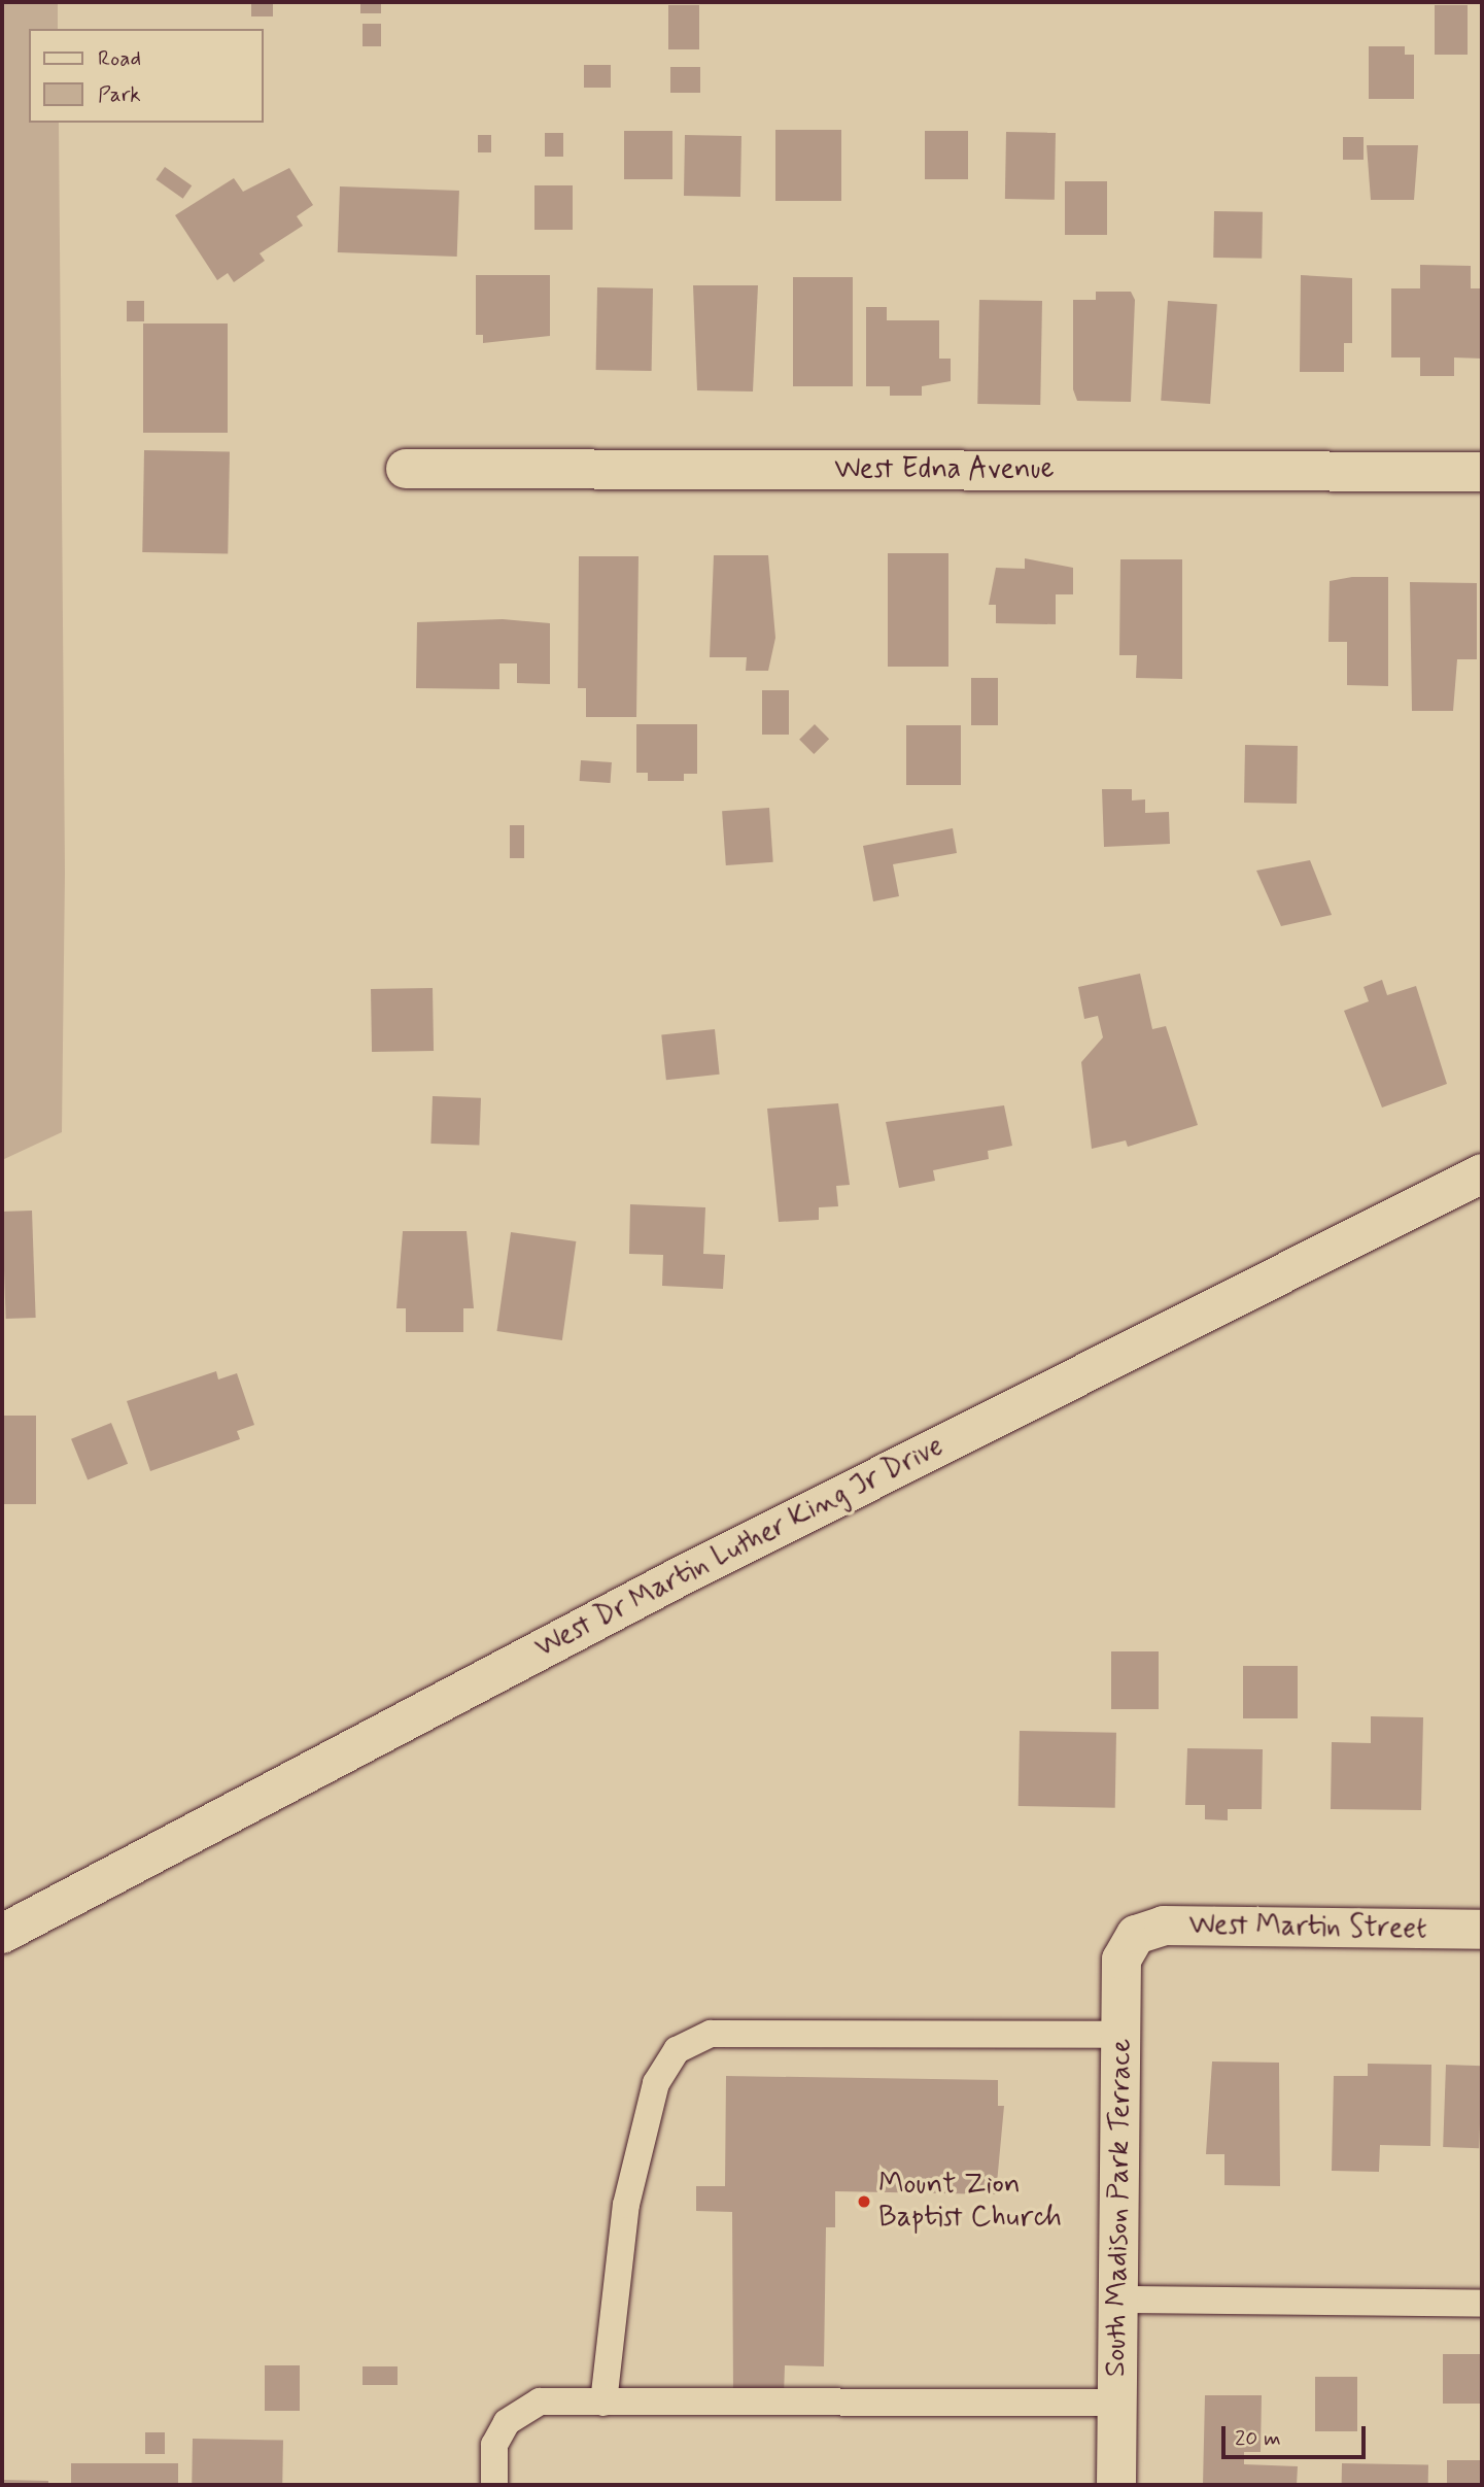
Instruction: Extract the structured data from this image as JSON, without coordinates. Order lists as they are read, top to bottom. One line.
{"streets":{"street":["West Edna Avenue","West Dr Martin Luther King Jr Drive","West Martin Street","South Madison Park Terrace"]},"crossings":[["West Martin Street","South Madison Park Terrace"]],"places":["Mount Zion Baptist Church"],"legend":["Road","Park"],"scale_bar":"20 m"}
